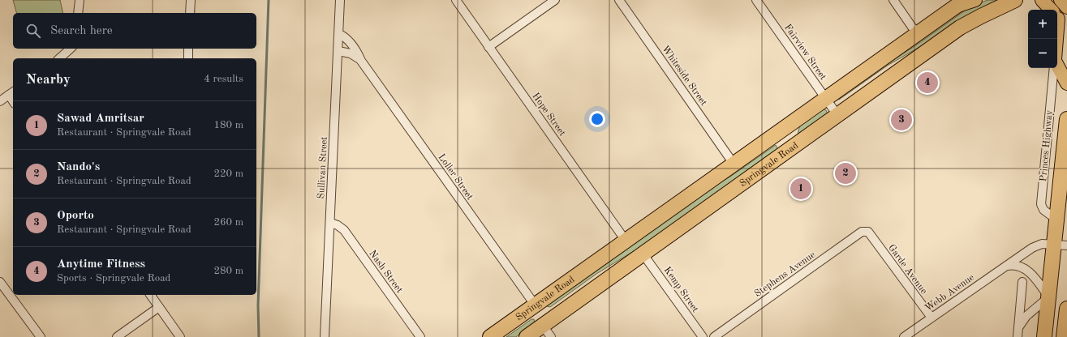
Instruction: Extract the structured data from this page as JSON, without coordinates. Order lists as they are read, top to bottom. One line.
{"streets":{"highway":["Princes Highway","Springvale Road"],"street":["Fairview Street","Whiteside Street","Hope Street","Sullivan Street","Loller Street","Garde Avenue","Nash Street","Stephens Avenue","Kemp Street","Webb Avenue"]},"crossings":[["Fairview Street","Springvale Road"],["Whiteside Street","Springvale Road"],["Hope Street","Springvale Road"],["Princes Highway","Webb Avenue"],["Springvale Road","Loller Street"],["Springvale Road","Kemp Street"],["Sullivan Street","Loller Street"],["Sullivan Street","Nash Street"],["Garde Avenue","Stephens Avenue"],["Garde Avenue","Webb Avenue"]],"page":{"map_buttons":["+","−"],"search":"Search here","heading":["Nearby","4 results"],"pins":["4","3","2","1"],"list":[{"mark":"1","name":"Sawad Amritsar","note":"Restaurant · Springvale Road","value":"180 m"},{"mark":"2","name":"Nando's","note":"Restaurant · Springvale Road","value":"220 m"},{"mark":"3","name":"Oporto","note":"Restaurant · Springvale Road","value":"260 m"},{"mark":"4","name":"Anytime Fitness","note":"Sports · Springvale Road","value":"280 m"}]}}
